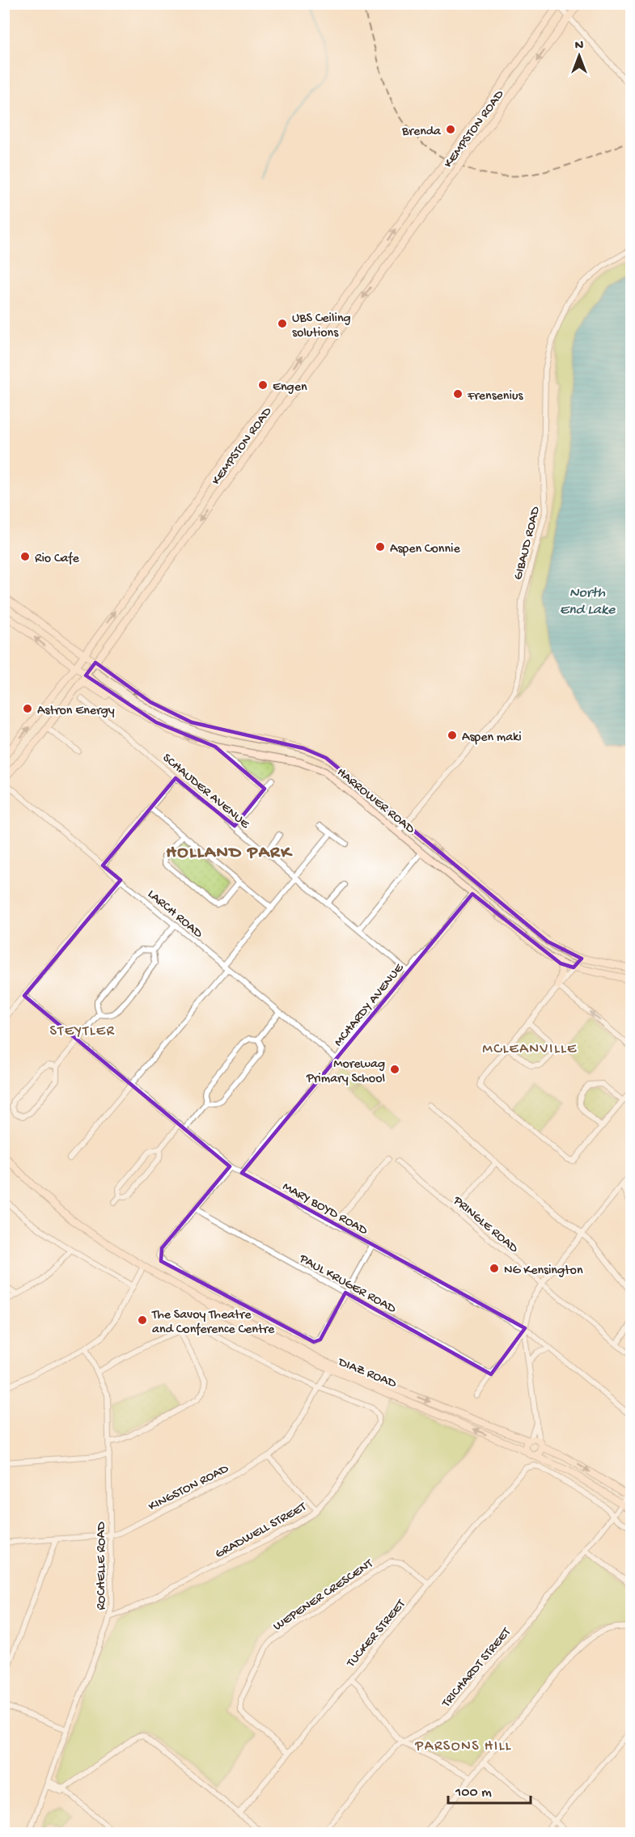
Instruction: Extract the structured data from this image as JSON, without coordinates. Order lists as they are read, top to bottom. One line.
{"streets":{"main road":["KEMPSTON ROAD","HARROWER ROAD","DIAZ ROAD"],"street":["GIBAUD ROAD","SCHAUDER AVENUE","LARCH ROAD","MCHARDY AVENUE","MARY BOYD ROAD","PRINGLE ROAD","PAUL KRUGER ROAD","KINGSTON ROAD","GRADWELL STREET","ROCHELLE ROAD","WEPENER CRESCENT","TUCKER STREET","TRICHARDT STREET"]},"crossings":[["KEMPSTON ROAD","HARROWER ROAD"],["KEMPSTON ROAD","LARCH ROAD"],["GIBAUD ROAD","HARROWER ROAD"],["SCHAUDER AVENUE","MCHARDY AVENUE"],["HARROWER ROAD","MCHARDY AVENUE"],["LARCH ROAD","MCHARDY AVENUE"],["MCHARDY AVENUE","MARY BOYD ROAD"],["DIAZ ROAD","KINGSTON ROAD"],["DIAZ ROAD","TRICHARDT STREET"],["KINGSTON ROAD","GRADWELL STREET"],["KINGSTON ROAD","ROCHELLE ROAD"],["GRADWELL STREET","ROCHELLE ROAD"],["WEPENER CRESCENT","TUCKER STREET"],["TUCKER STREET","TRICHARDT STREET"]],"districts":["HOLLAND PARK","STEYTLER","MCLEANVILLE","PARSONS HILL"],"water":["North End Lake"],"places":["Brenda","UBS Ceiling solutions","Engen","Frensenius","Aspen Connie","Rio Cafe","Astron Energy","Aspen maki","Morewag Primary School","NG Kensington","The Savoy Theatre and Conference Centre"],"scale_bar":"100 m","north":"top"}
